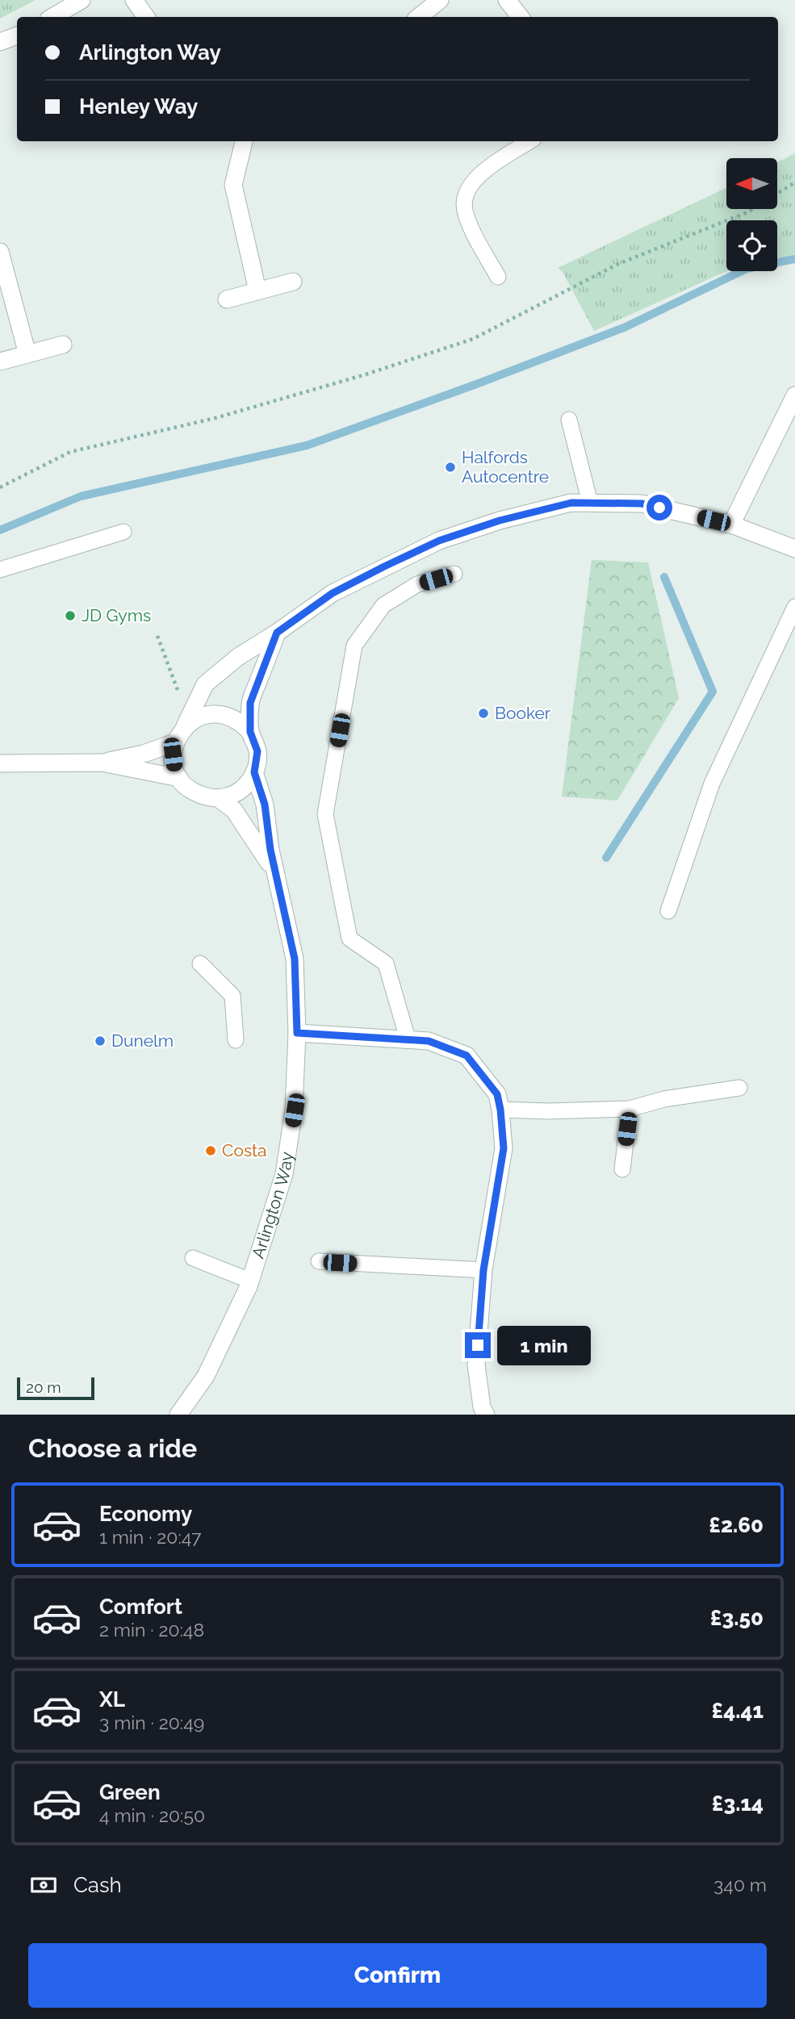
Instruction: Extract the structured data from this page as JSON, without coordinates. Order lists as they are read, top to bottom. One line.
{"streets":{"street":["Arlington Way"]},"places":["Halfords Autocentre","JD Gyms","Booker","Dunelm","Costa"],"scale_bar":"20 m","north":"left","page":{"banner":["Arlington Way","Henley Way"],"bubble":"1 min","scale":"20 m","heading":"Choose a ride","list":[{"name":"Economy","note":"1 min · 20:47","value":"£2.60"},{"name":"Comfort","note":"2 min · 20:48","value":"£3.50"},{"name":"XL","note":"3 min · 20:49","value":"£4.41"},{"name":"Green","note":"4 min · 20:50","value":"£3.14"}],"pay":["Cash","340 m"],"buttons":"Confirm"}}
